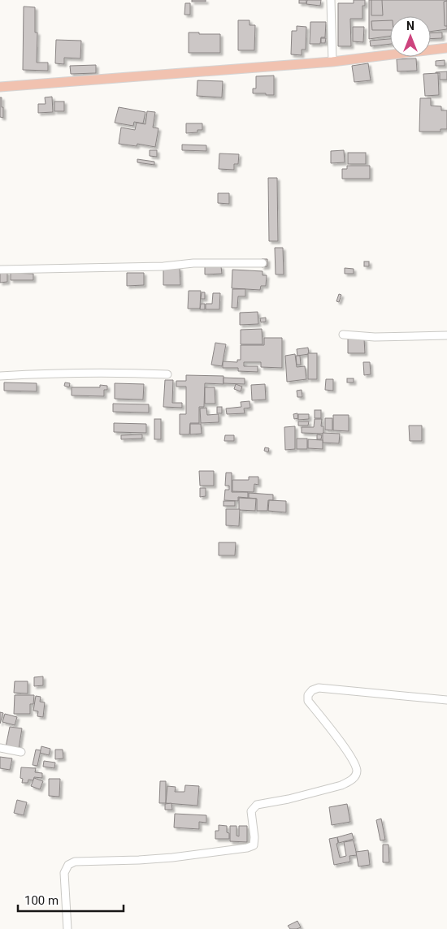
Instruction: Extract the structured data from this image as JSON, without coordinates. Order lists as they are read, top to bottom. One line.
{"scale_bar":"100 m","north":"top"}
